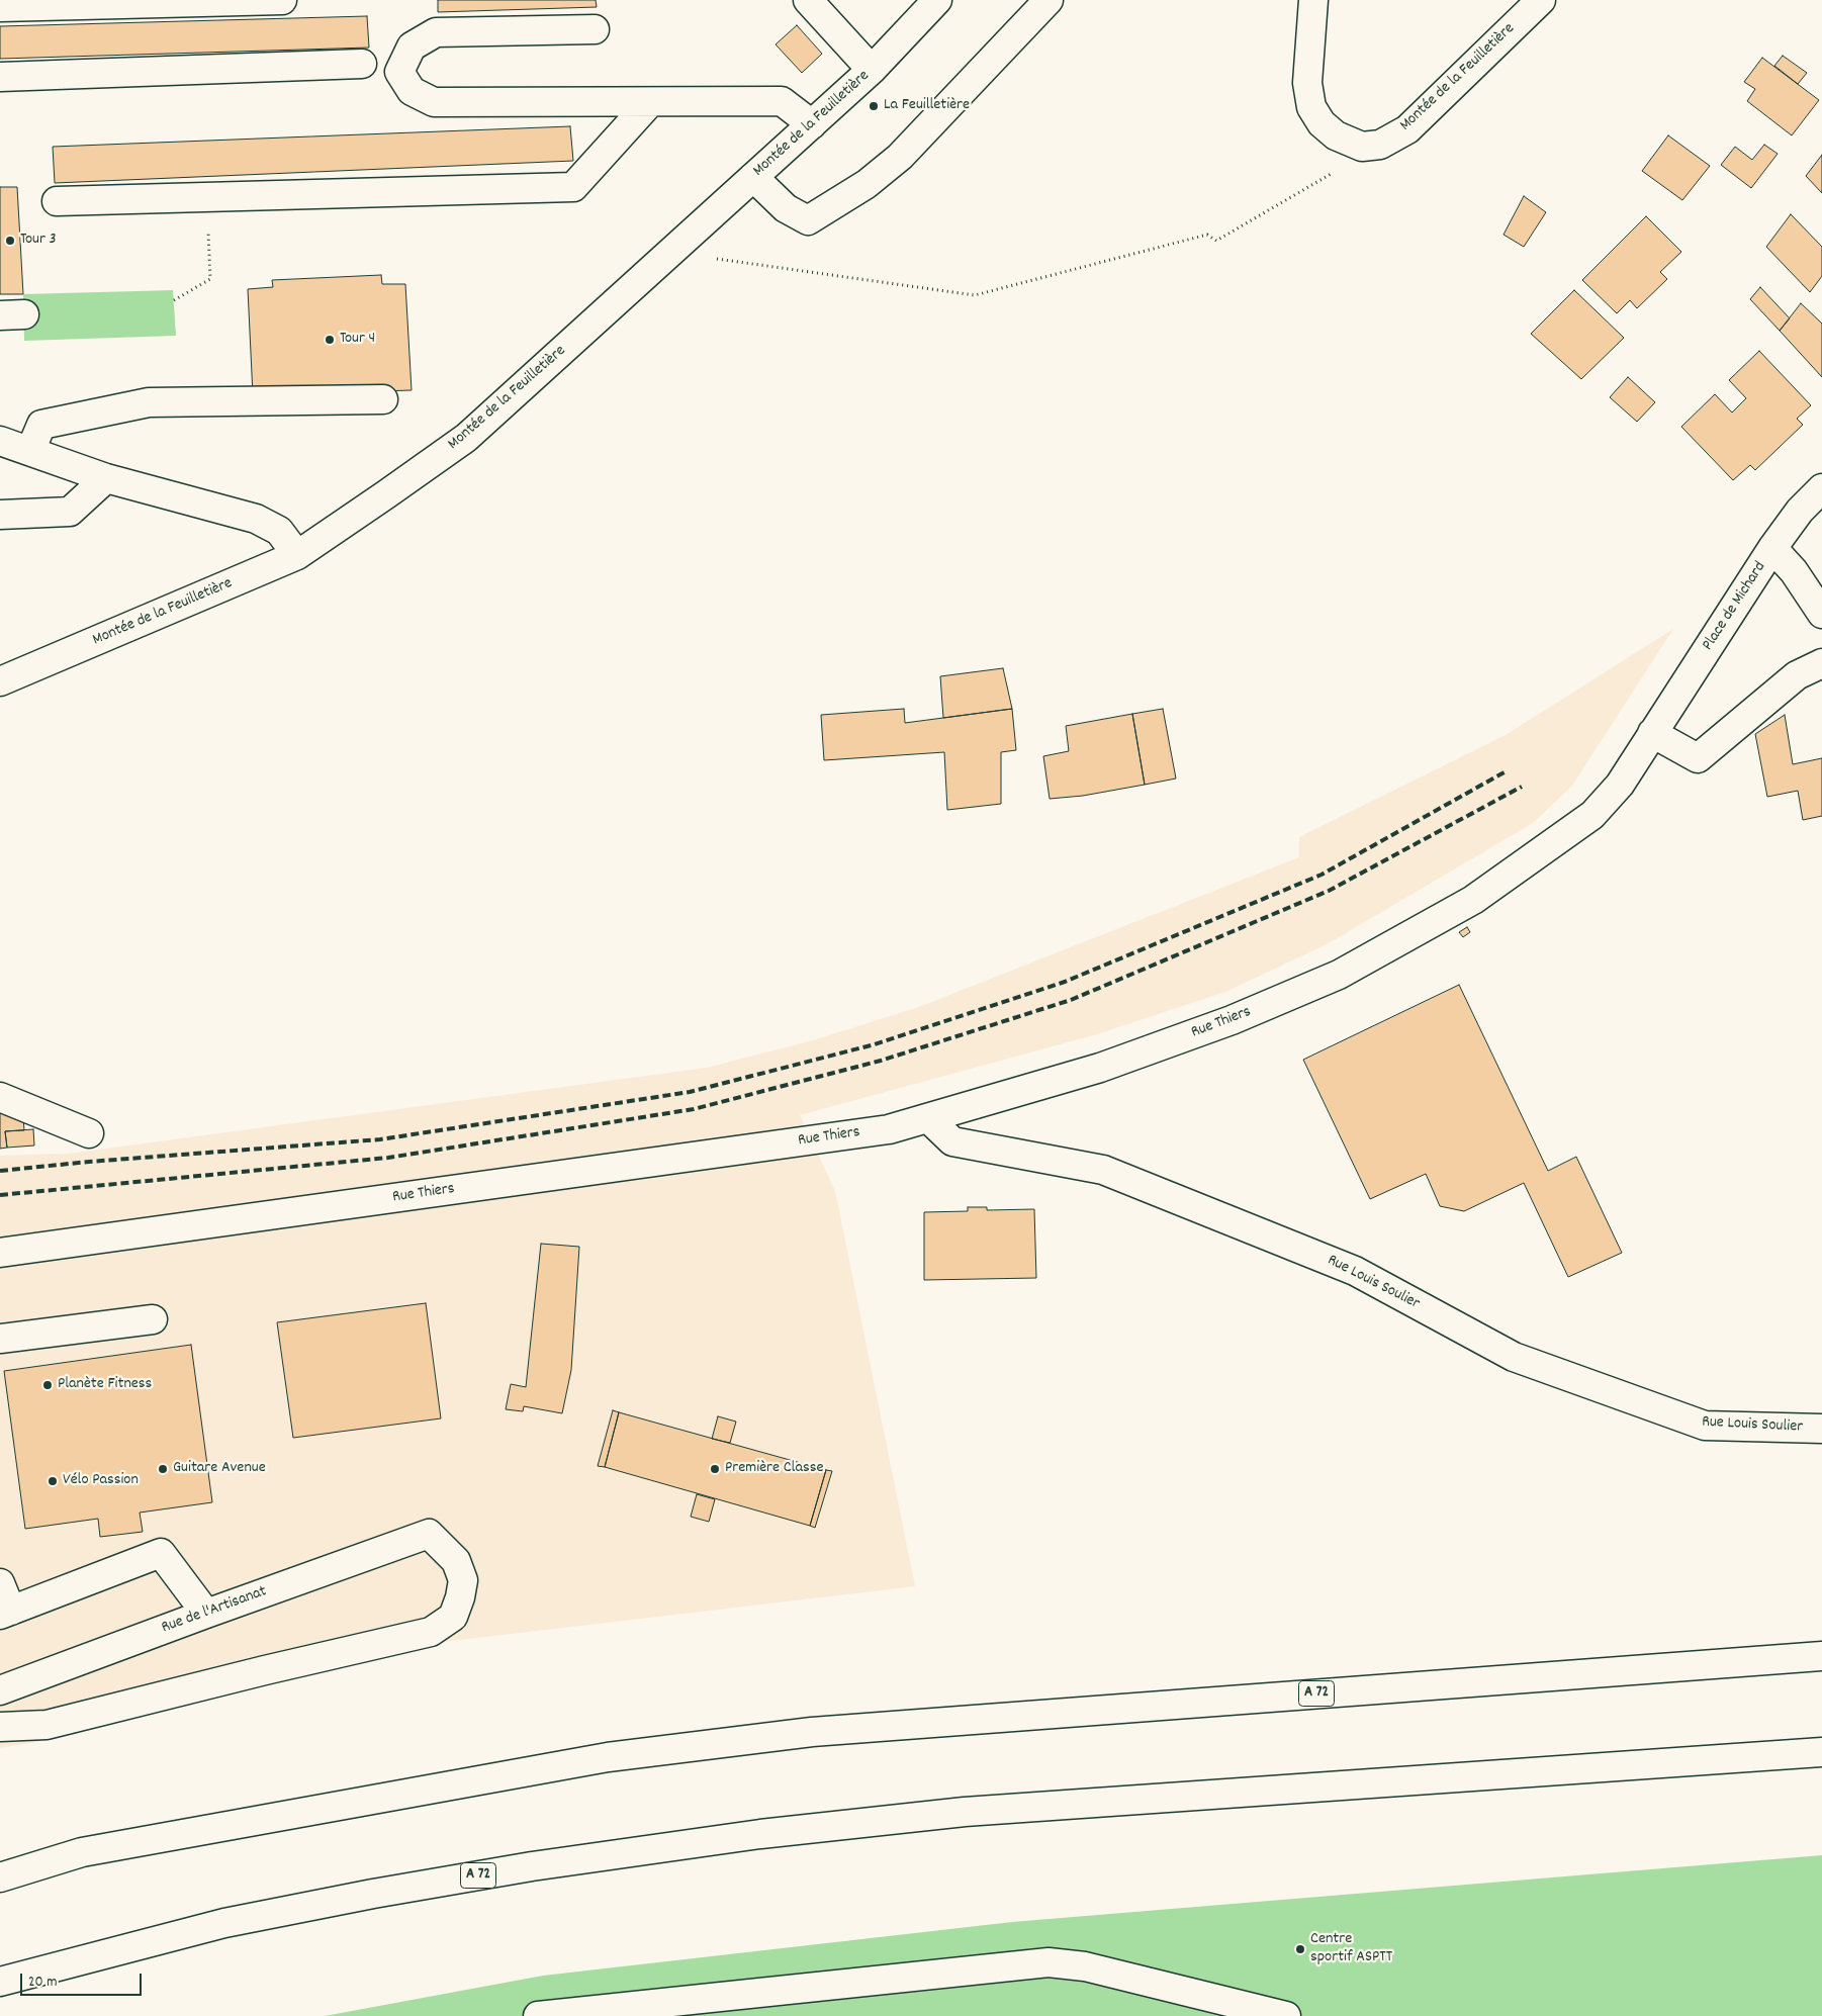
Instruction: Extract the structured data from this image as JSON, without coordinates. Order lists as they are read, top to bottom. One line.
{"streets":{"main road":["Montée de la Feuilletière","Place de Michard","Rue Thiers","Rue Louis Soulier","Rue de l'Artisanat","A 72"]},"crossings":[["Place de Michard","Rue Thiers"],["Rue Thiers","Rue Louis Soulier"]],"places":["La Feuilletière","Tour 3","Tour 4","Planète Fitness","Guitare Avenue","Première Classe","Vélo Passion","Centre sportif ASPTT"],"scale_bar":"20 m"}
